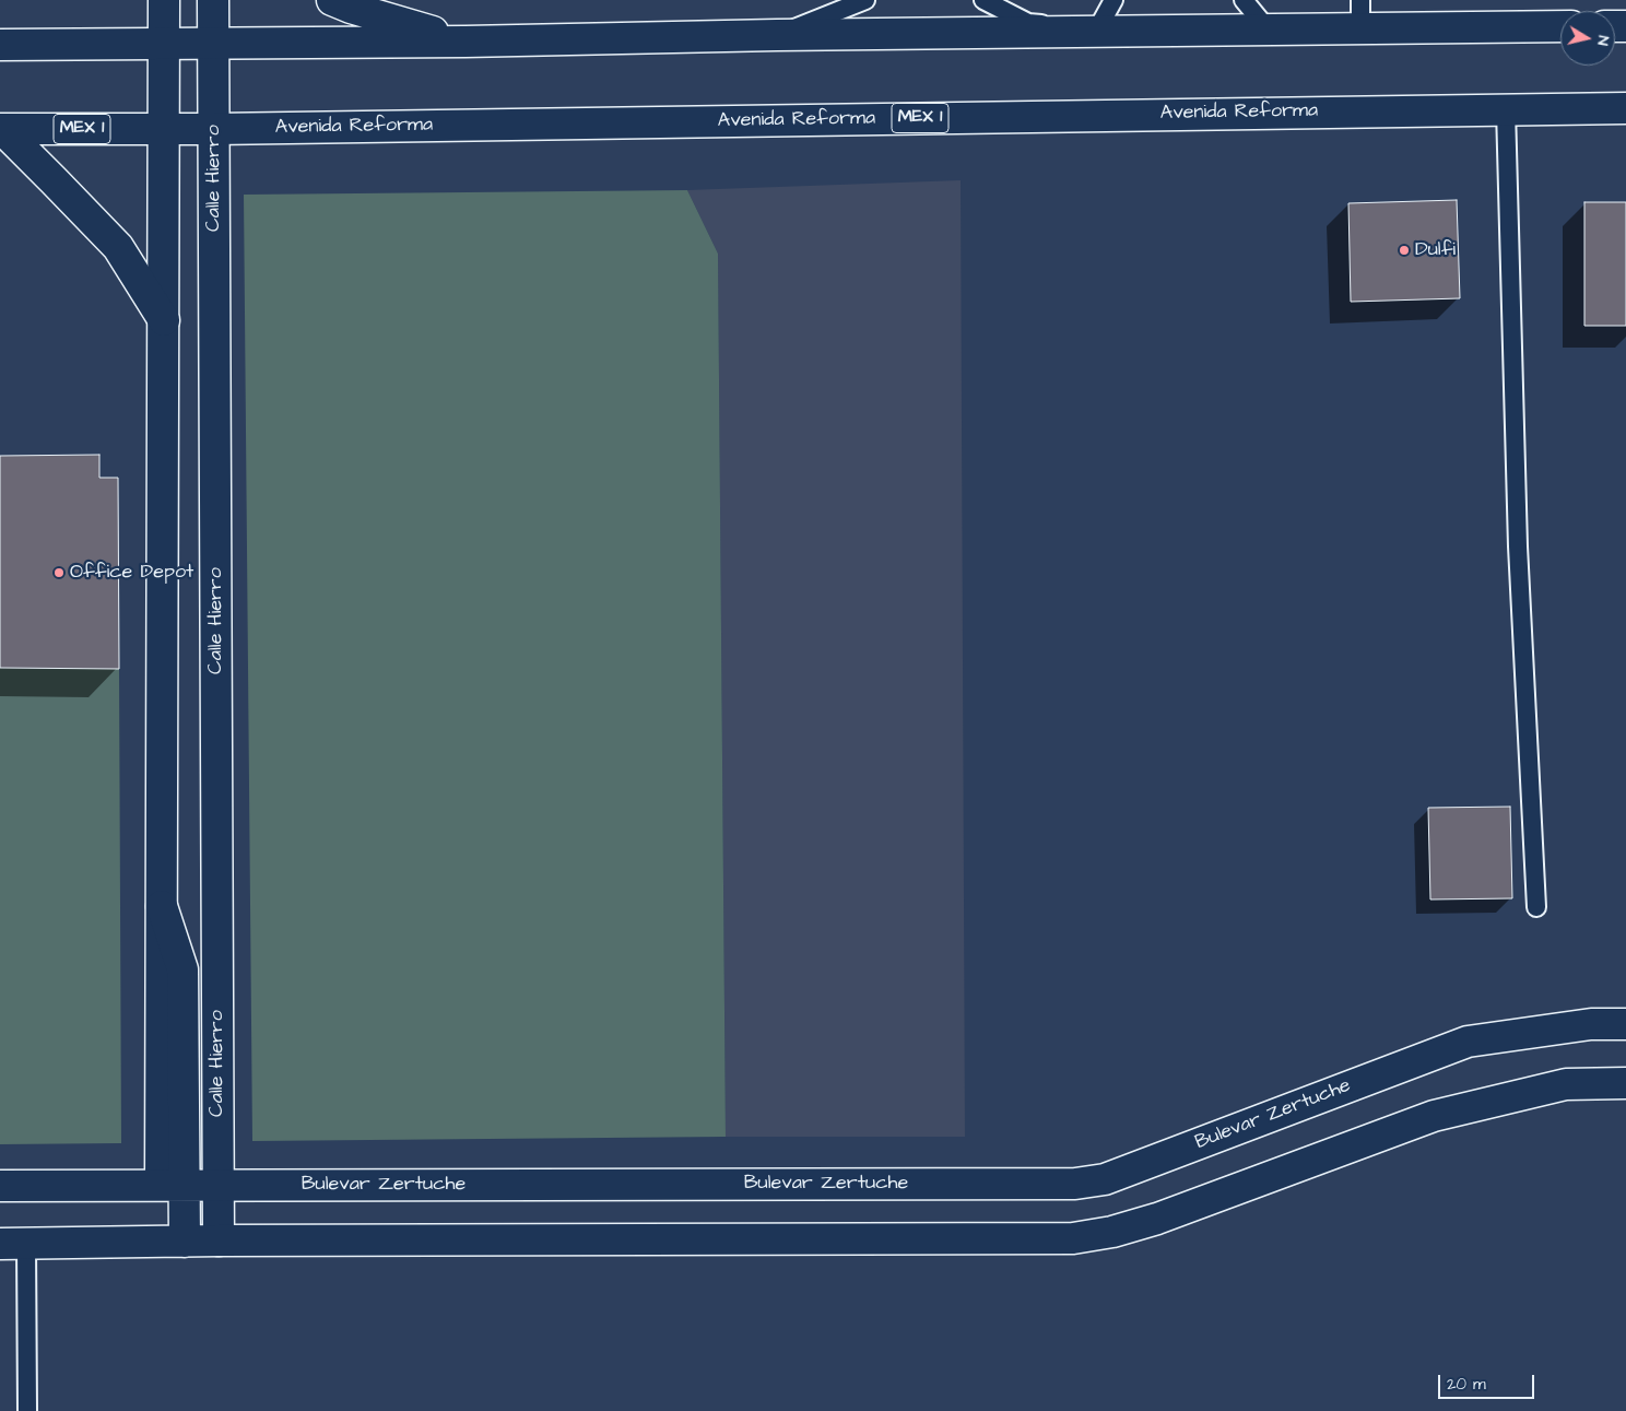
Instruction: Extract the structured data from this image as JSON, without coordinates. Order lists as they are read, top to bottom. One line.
{"streets":{"main road":["Avenida Reforma","MEX 1","Calle Hierro","Bulevar Zertuche"]},"crossings":[["Avenida Reforma","Calle Hierro"],["Calle Hierro","Bulevar Zertuche"]],"places":["Dulfi","Office Depot"],"scale_bar":"20 m","north":"right"}
